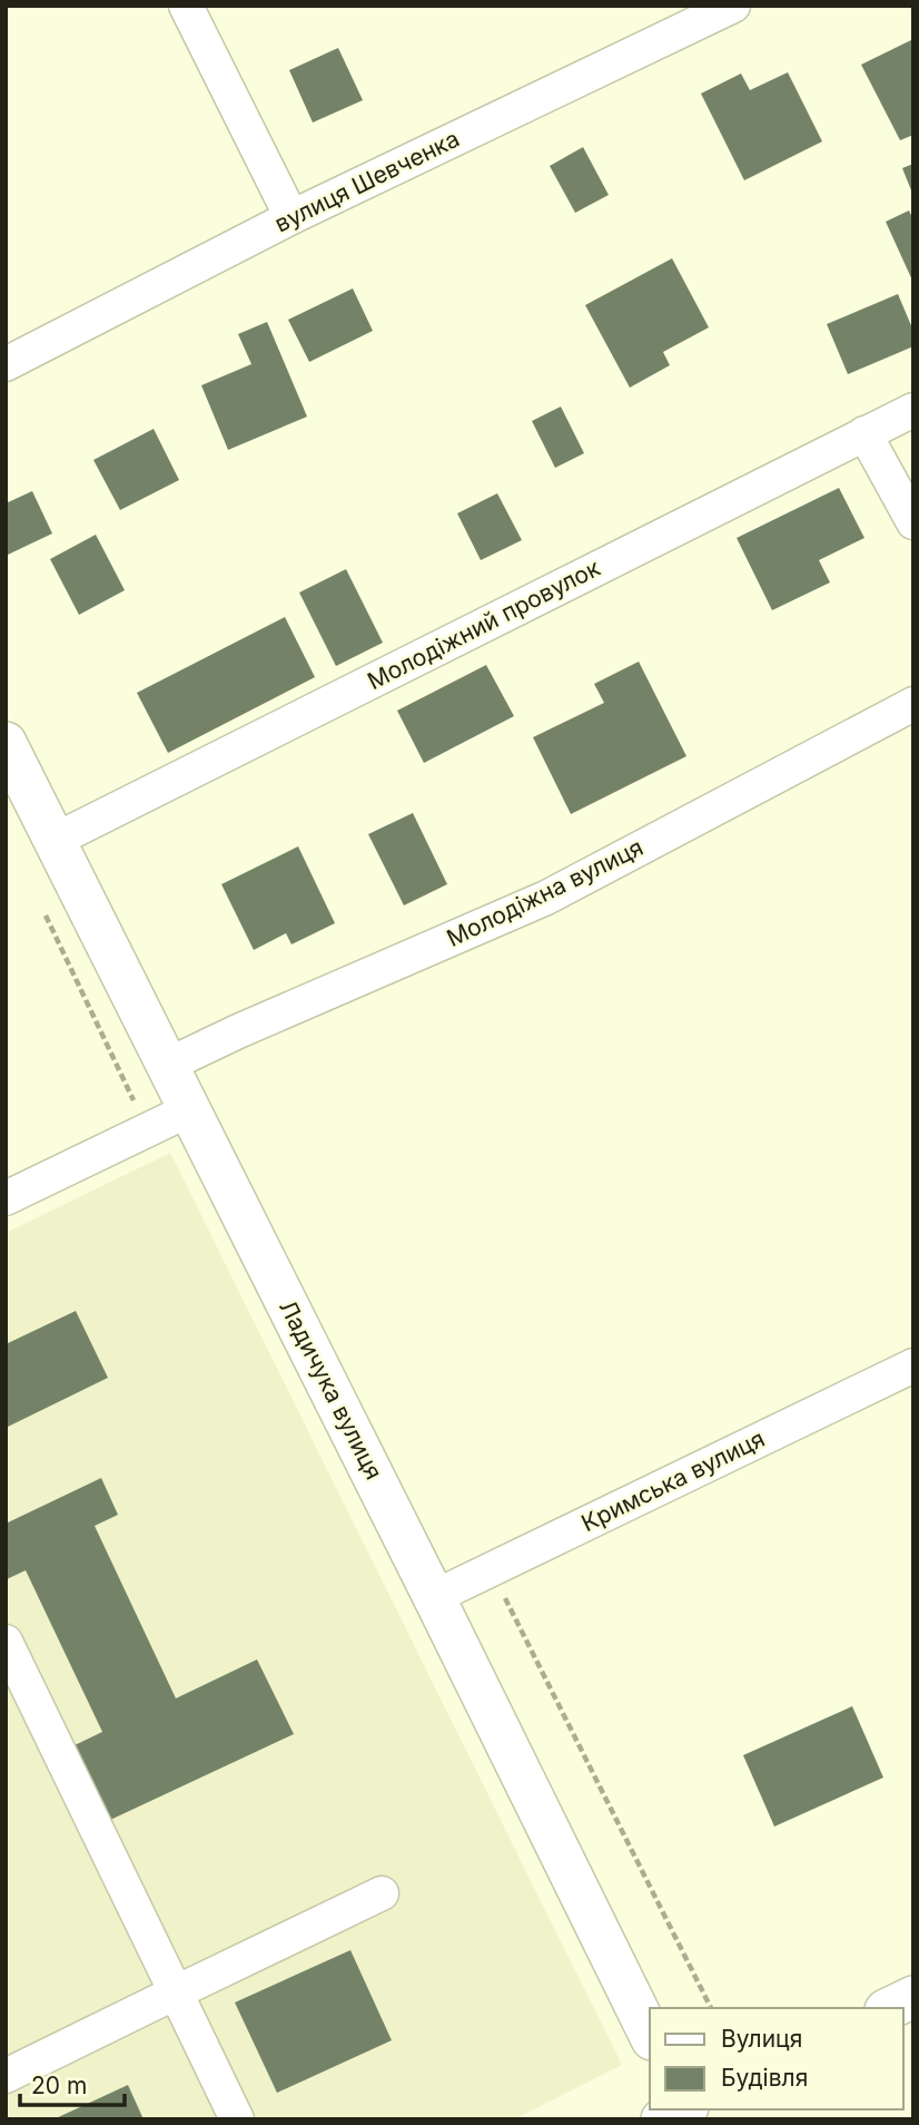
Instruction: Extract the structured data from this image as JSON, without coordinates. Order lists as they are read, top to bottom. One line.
{"streets":{"street":["вулиця Шевченка","Молодіжний провулок","Молодіжна вулиця","Ладичука вулиця","Кримська вулиця"]},"crossings":[["Молодіжний провулок","Ладичука вулиця"],["Молодіжна вулиця","Ладичука вулиця"],["Ладичука вулиця","Кримська вулиця"]],"legend":["Вулиця","Будівля"],"scale_bar":"20 m"}
